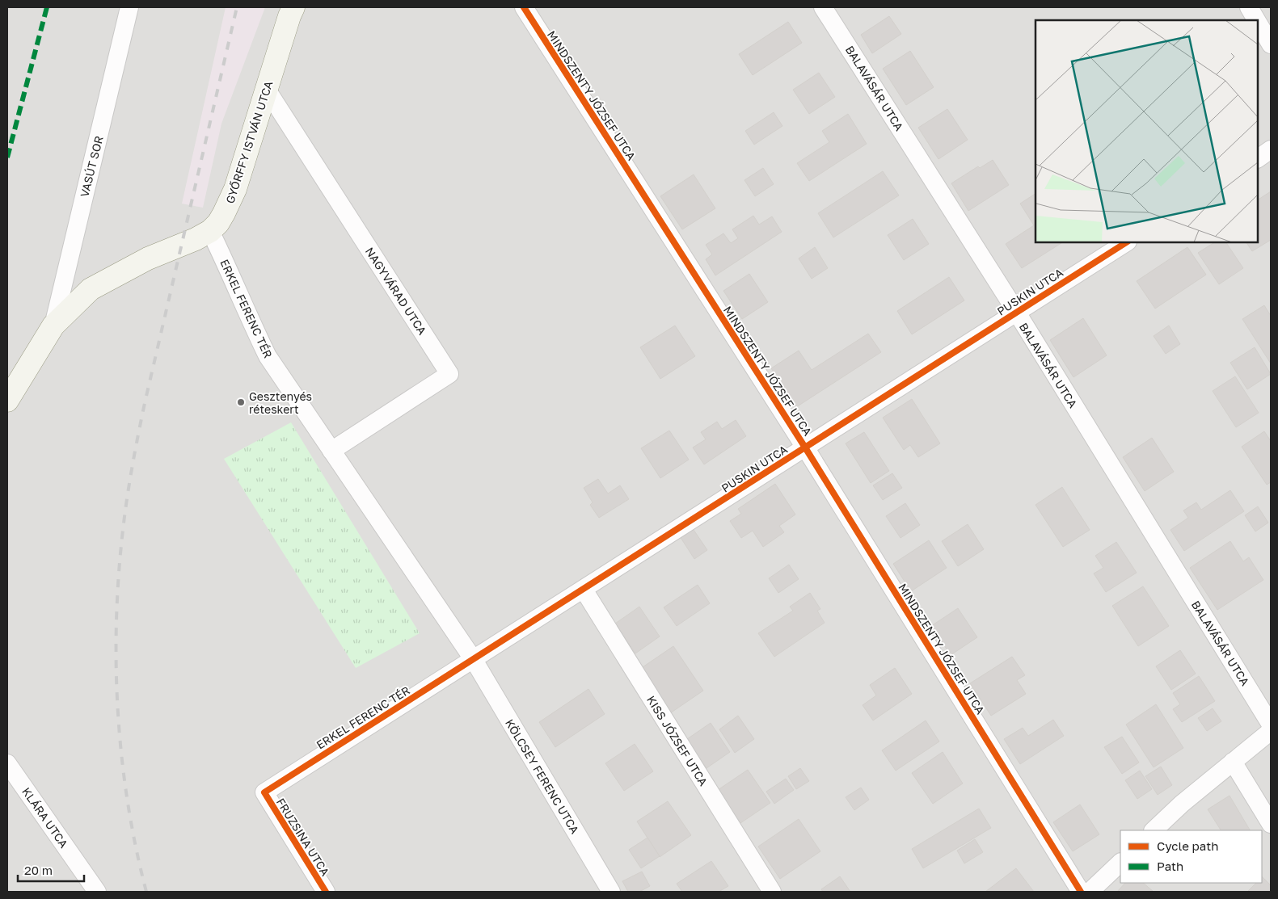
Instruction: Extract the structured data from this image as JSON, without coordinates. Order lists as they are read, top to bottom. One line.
{"streets":{"main road":["GYŐRFFY ISTVÁN UTCA"],"street":["BALAVÁSÁR UTCA","MINDSZENTY JÓZSEF UTCA","VASÚT SOR","NAGYVÁRAD UTCA","PUSKIN UTCA","ERKEL FERENC TÉR","KISS JÓZSEF UTCA","KÖLCSEY FERENC UTCA","KLÁRA UTCA","FRUZSINA UTCA"]},"crossings":[["BALAVÁSÁR UTCA","PUSKIN UTCA"],["MINDSZENTY JÓZSEF UTCA","PUSKIN UTCA"],["GYŐRFFY ISTVÁN UTCA","VASÚT SOR"],["GYŐRFFY ISTVÁN UTCA","NAGYVÁRAD UTCA"],["GYŐRFFY ISTVÁN UTCA","ERKEL FERENC TÉR"],["NAGYVÁRAD UTCA","ERKEL FERENC TÉR"],["PUSKIN UTCA","ERKEL FERENC TÉR"],["PUSKIN UTCA","KISS JÓZSEF UTCA"],["PUSKIN UTCA","KÖLCSEY FERENC UTCA"],["ERKEL FERENC TÉR","KÖLCSEY FERENC UTCA"],["ERKEL FERENC TÉR","FRUZSINA UTCA"]],"places":["Gesztenyés réteskert"],"legend":["Cycle path","Path"],"scale_bar":"20 m"}
